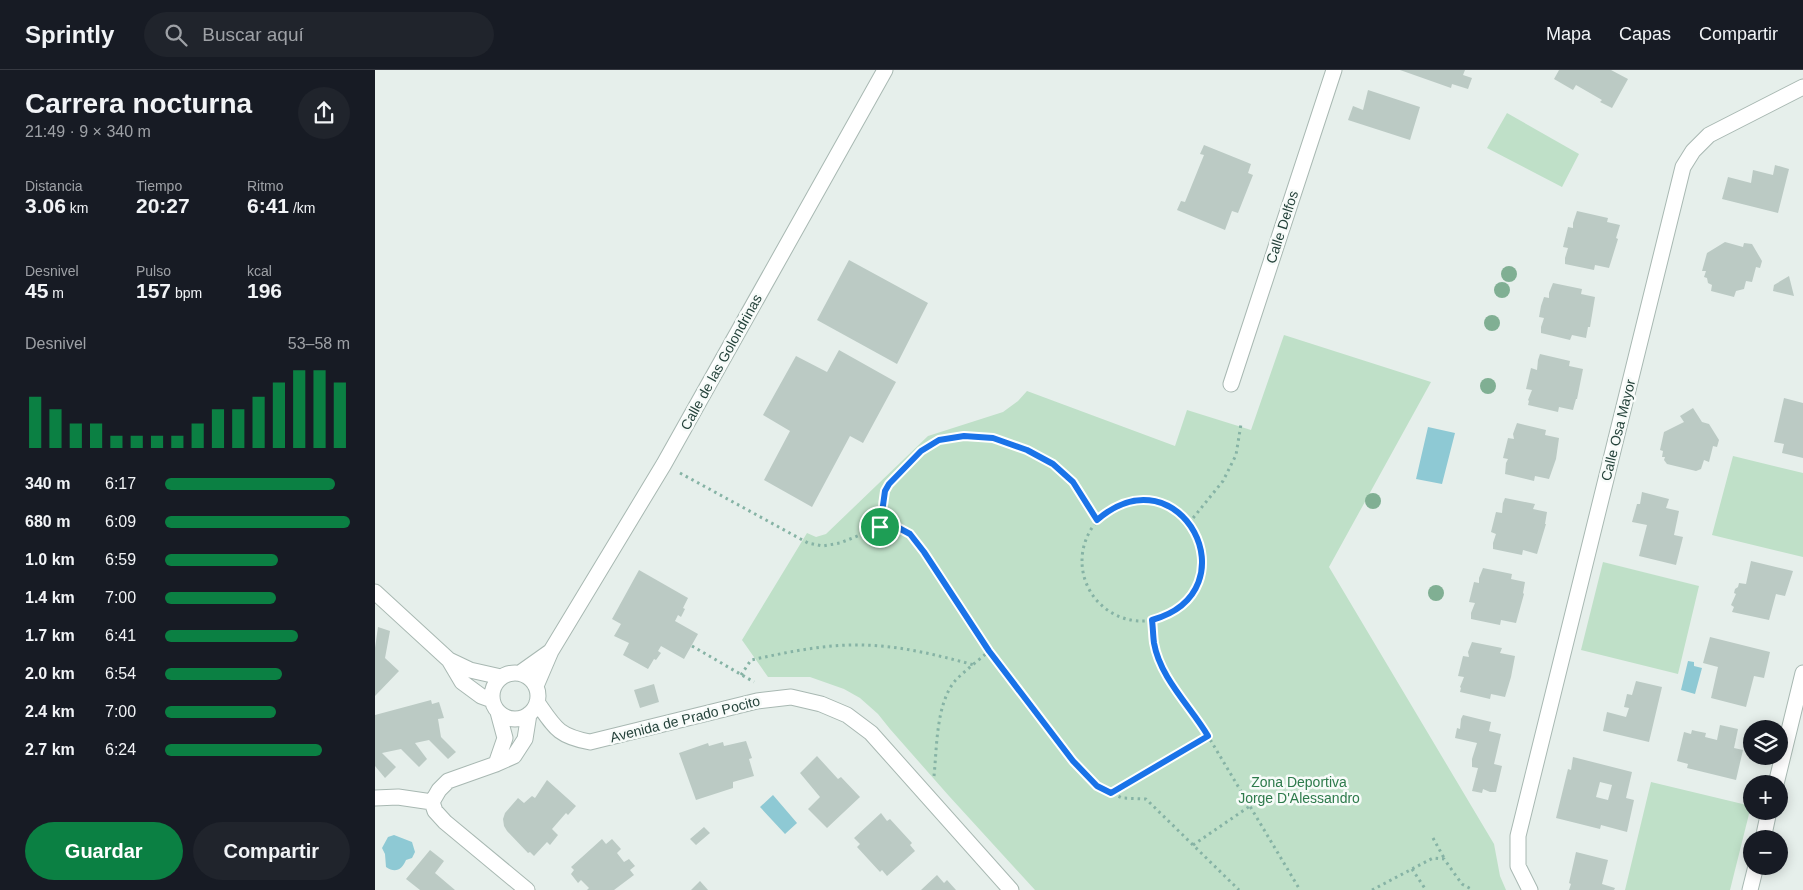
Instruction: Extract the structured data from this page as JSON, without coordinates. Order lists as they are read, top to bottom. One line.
{"streets":{"street":["Calle Delfos","Calle de las Golondrinas","Calle Osa Mayor","Avenida de Prado Pocito"]},"crossings":[["Calle de las Golondrinas","Avenida de Prado Pocito"]],"parks":["Zona Deportiva Jorge D'Alessandro"],"page":{"header":"Sprintly","search":"Buscar aquí","nav":["Mapa","Capas","Compartir"],"heading":["Carrera nocturna","21:49 · 9 × 340 m"],"stats":[["Distancia","3.06 km"],["Tiempo","20:27"],["Ritmo","6:41 /km"],["Desnivel","45 m"],["Pulso","157 bpm"],["kcal","196"]],"chart":["Desnivel","53–58 m"],"list":[{"name":"340 m","note":"6:17"},{"name":"680 m","note":"6:09"},{"name":"1.0 km","note":"6:59"},{"name":"1.4 km","note":"7:00"},{"name":"1.7 km","note":"6:41"},{"name":"2.0 km","note":"6:54"},{"name":"2.4 km","note":"7:00"},{"name":"2.7 km","note":"6:24"}],"map_buttons":["+","−"],"buttons":["Guardar","Compartir"]}}
